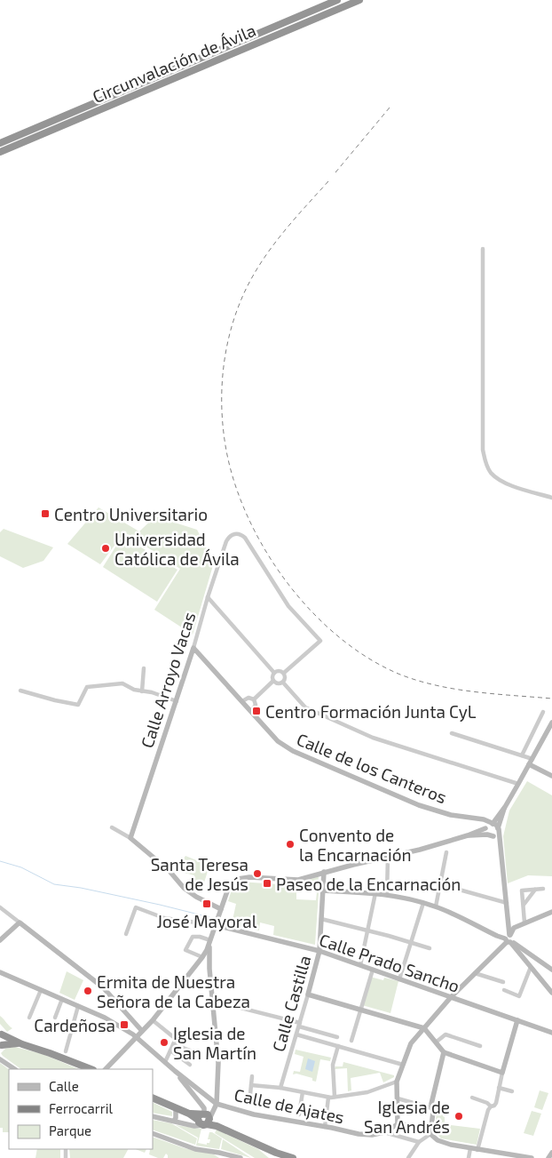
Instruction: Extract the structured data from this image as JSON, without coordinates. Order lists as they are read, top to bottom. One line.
{"streets":{"highway":["Circunvalación de Ávila"],"street":["Calle Arroyo Vacas","Calle de los Canteros","Calle Prado Sancho","Calle Castilla","Calle de Ajates"]},"crossings":[["Calle Arroyo Vacas","Calle de los Canteros"],["Calle Prado Sancho","Calle Castilla"]],"places":{"transit":["Centro Universitario","Centro Formación Junta CyL","Paseo de la Encarnación","José Mayoral","Cardeñosa"],"other":["Universidad Católica de Ávila","Convento de la Encarnación","Santa Teresa de Jesús","Ermita de Nuestra Señora de la Cabeza","Iglesia de San Martín","Iglesia de San Andrés"]},"legend":["Calle","Ferrocarril","Parque"]}
